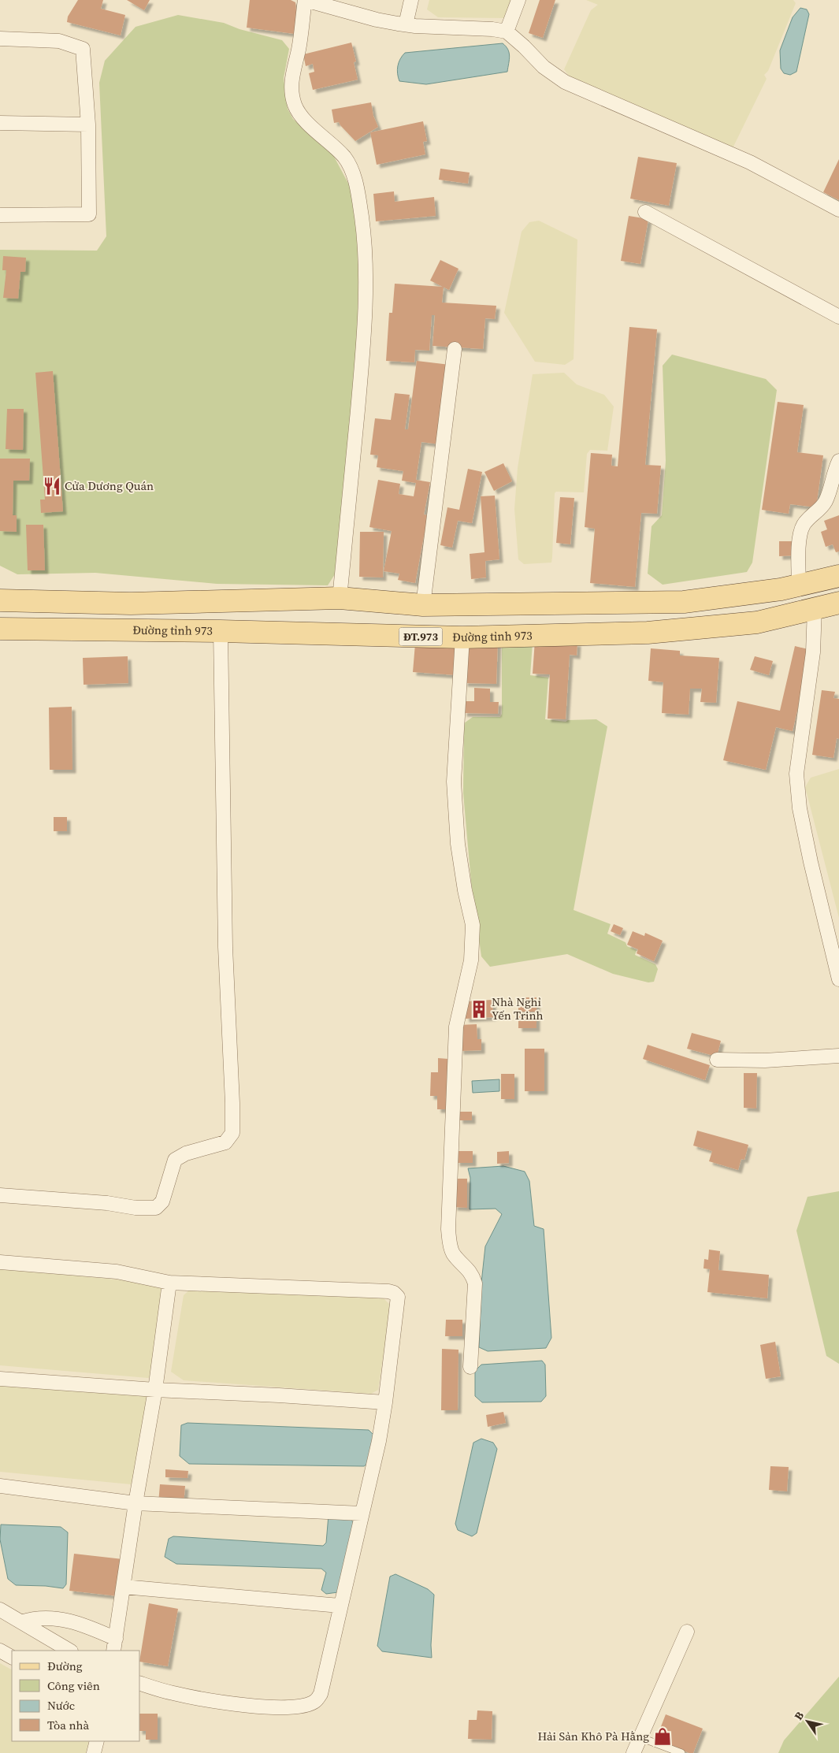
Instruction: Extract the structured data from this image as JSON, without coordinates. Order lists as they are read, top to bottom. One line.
{"streets":{"main road":["Đường tỉnh 973","ĐT.973"]},"places":{"restaurant":["Cửa Dương Quán"],"building":["Nhà Nghỉ Yến Trinh"],"shop":["Hải Sản Khô Pà Hằng"]},"legend":["Đường","Công viên","Nước","Tòa nhà"],"north":"top left"}
